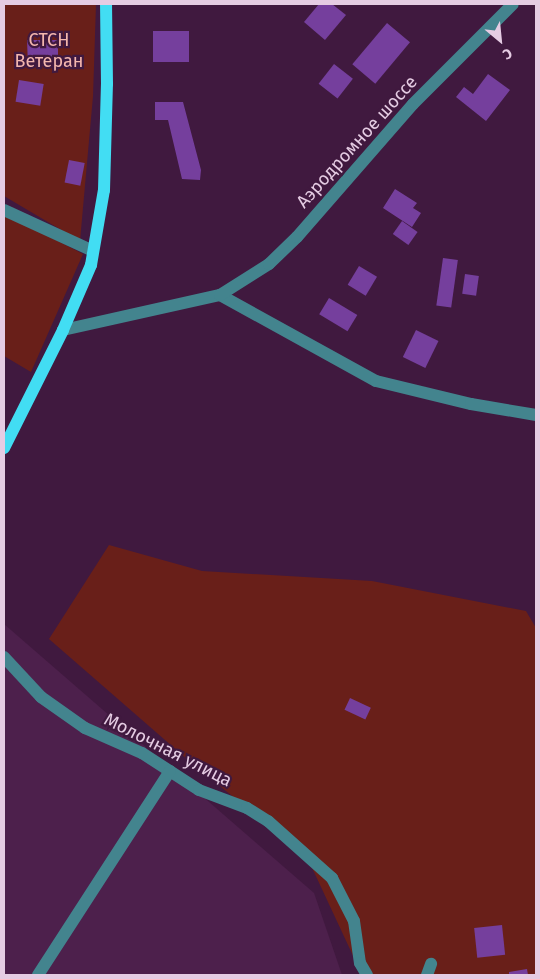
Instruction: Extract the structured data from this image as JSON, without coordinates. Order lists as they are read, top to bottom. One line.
{"streets":{"street":["Аэродромное шоссе","Молочная улица"]},"parks":["СТСН Ветеран"],"north":"bottom right"}
